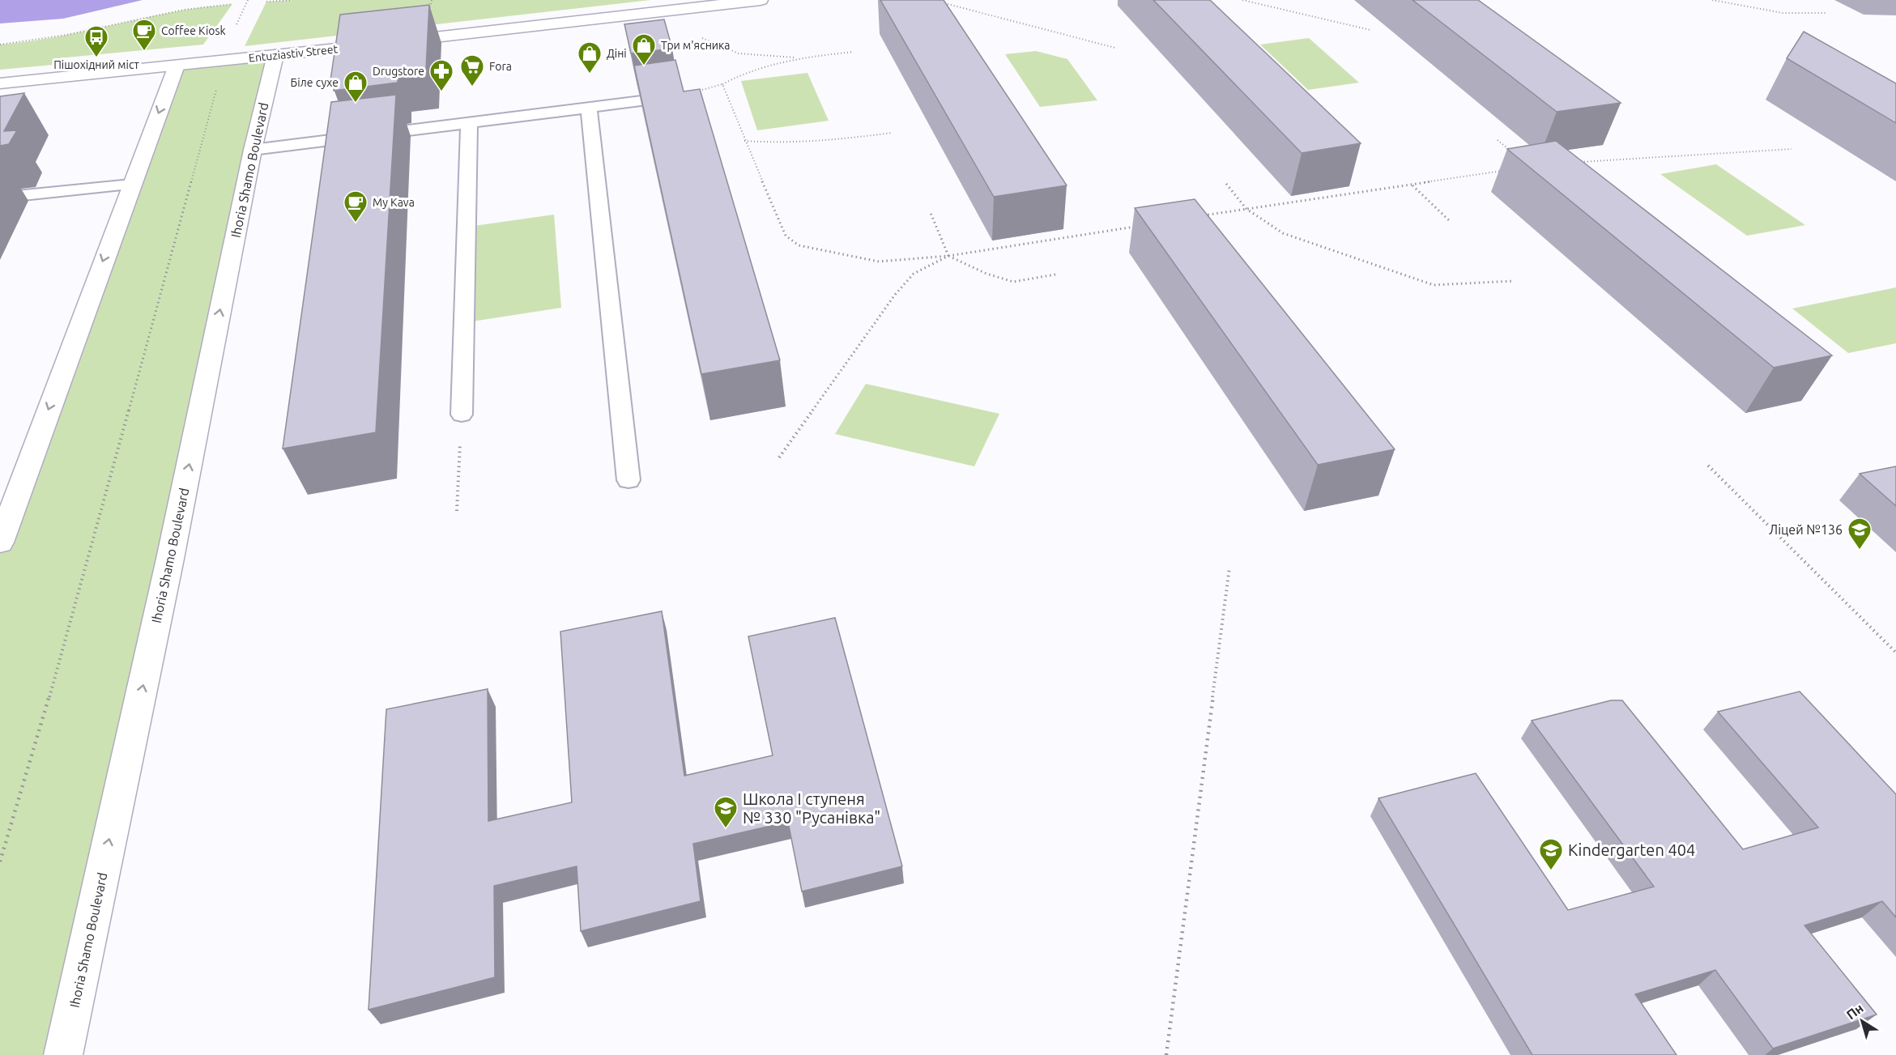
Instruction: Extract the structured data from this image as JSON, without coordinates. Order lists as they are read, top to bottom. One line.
{"streets":{"street":["Entuziastiv Street","Ihoria Shamo Boulevard"]},"crossings":[["Entuziastiv Street","Ihoria Shamo Boulevard"]],"places":{"cafe":["Coffee Kiosk","My Kava"],"bus stop":["Пішохідний міст"],"shop":["Три м'ясника","Діні","Біле сухе"],"supermarket":["Fora"],"pharmacy":["Drugstore"],"school or university":["Ліцей №136","Школа І ступеня № 330 \"Русанівка\"","Kindergarten 404"]},"north":"top left"}
